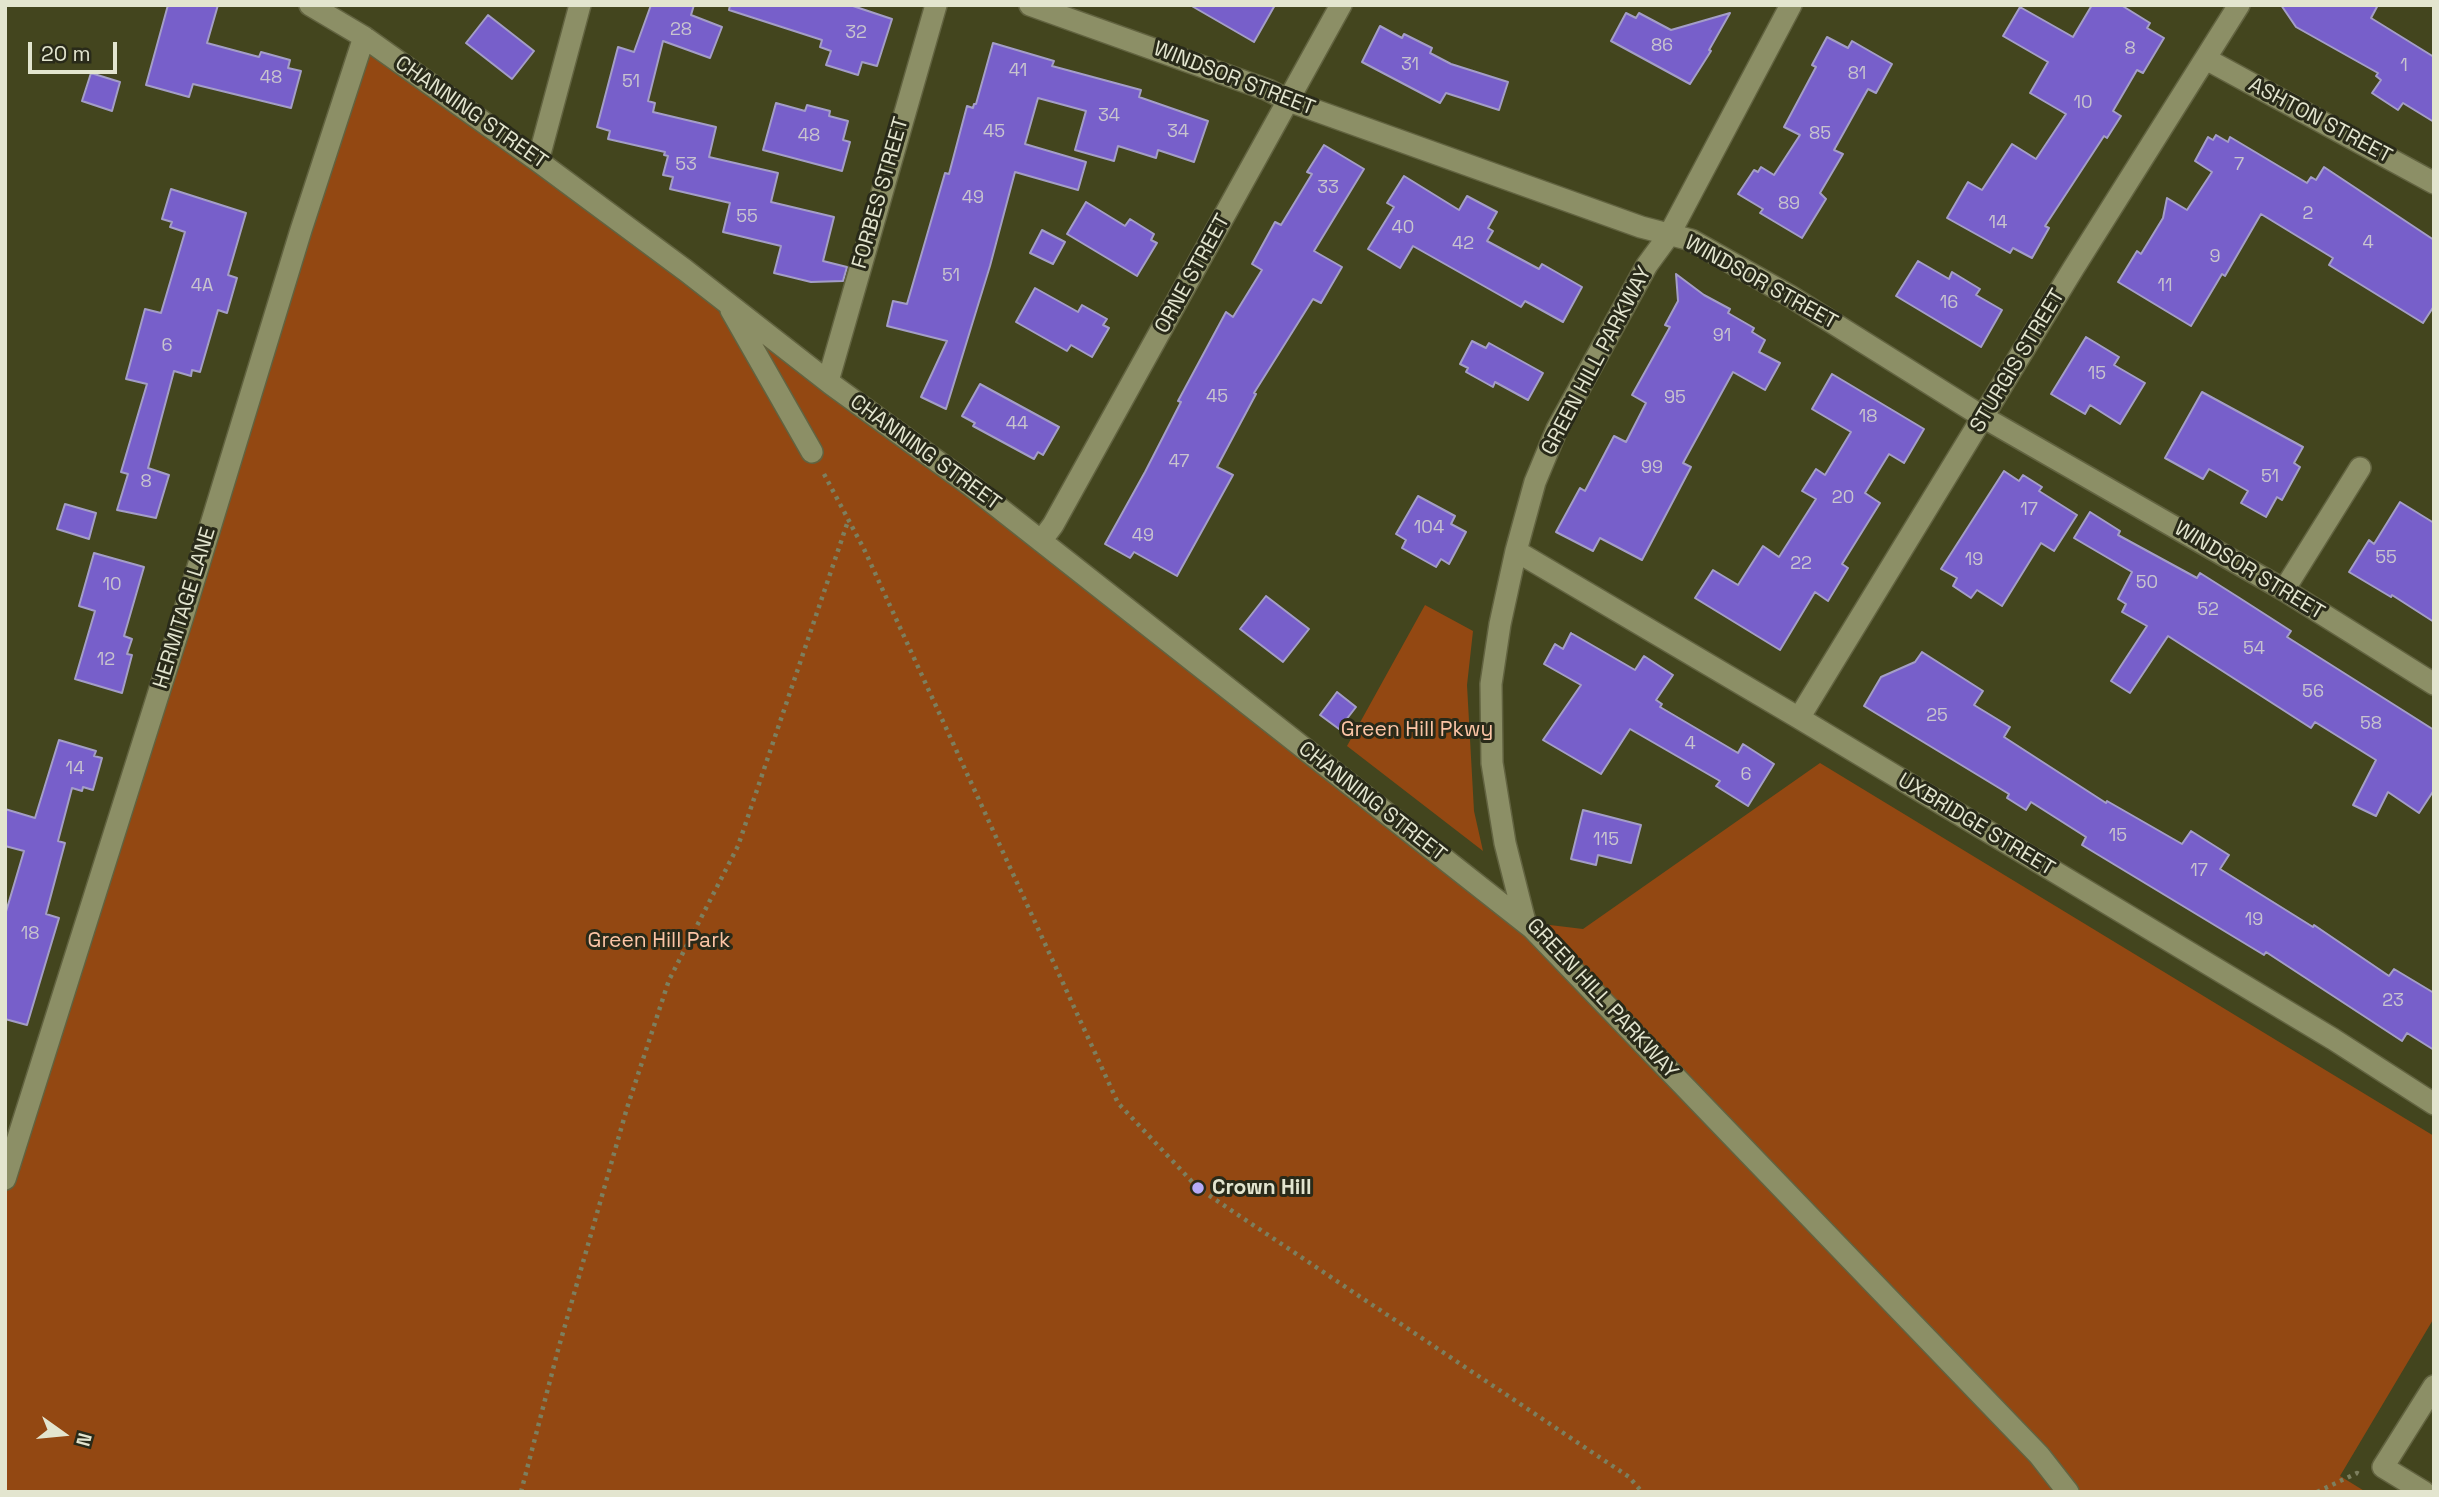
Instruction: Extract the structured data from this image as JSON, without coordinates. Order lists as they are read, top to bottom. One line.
{"streets":{"street":["WINDSOR STREET","CHANNING STREET","ASHTON STREET","FORBES STREET","ORNE STREET","GREEN HILL PARKWAY","STURGIS STREET","HERMITAGE LANE","UXBRIDGE STREET"]},"crossings":[["WINDSOR STREET","ORNE STREET"],["WINDSOR STREET","GREEN HILL PARKWAY"],["WINDSOR STREET","STURGIS STREET"],["CHANNING STREET","FORBES STREET"],["CHANNING STREET","ORNE STREET"],["CHANNING STREET","GREEN HILL PARKWAY"],["CHANNING STREET","HERMITAGE LANE"],["ASHTON STREET","STURGIS STREET"],["GREEN HILL PARKWAY","UXBRIDGE STREET"],["STURGIS STREET","UXBRIDGE STREET"]],"parks":["Green Hill Pkwy","Green Hill Park"],"places":["Crown Hill"],"house_numbers":["28","32","86","8","31","1","41","81","48","51","10","34","45","34","85","48","53","7","33","49","89","2","55","14","40","4","42","9","51","4A","11","16","91","6","15","45","95","18","44","47","99","51","8","20","17","104","49","55","19","22","50","10","52","54","12","56","25","58","4","14","6","15","115","17","19","18","23"],"scale_bar":"20 m","north":"right"}
